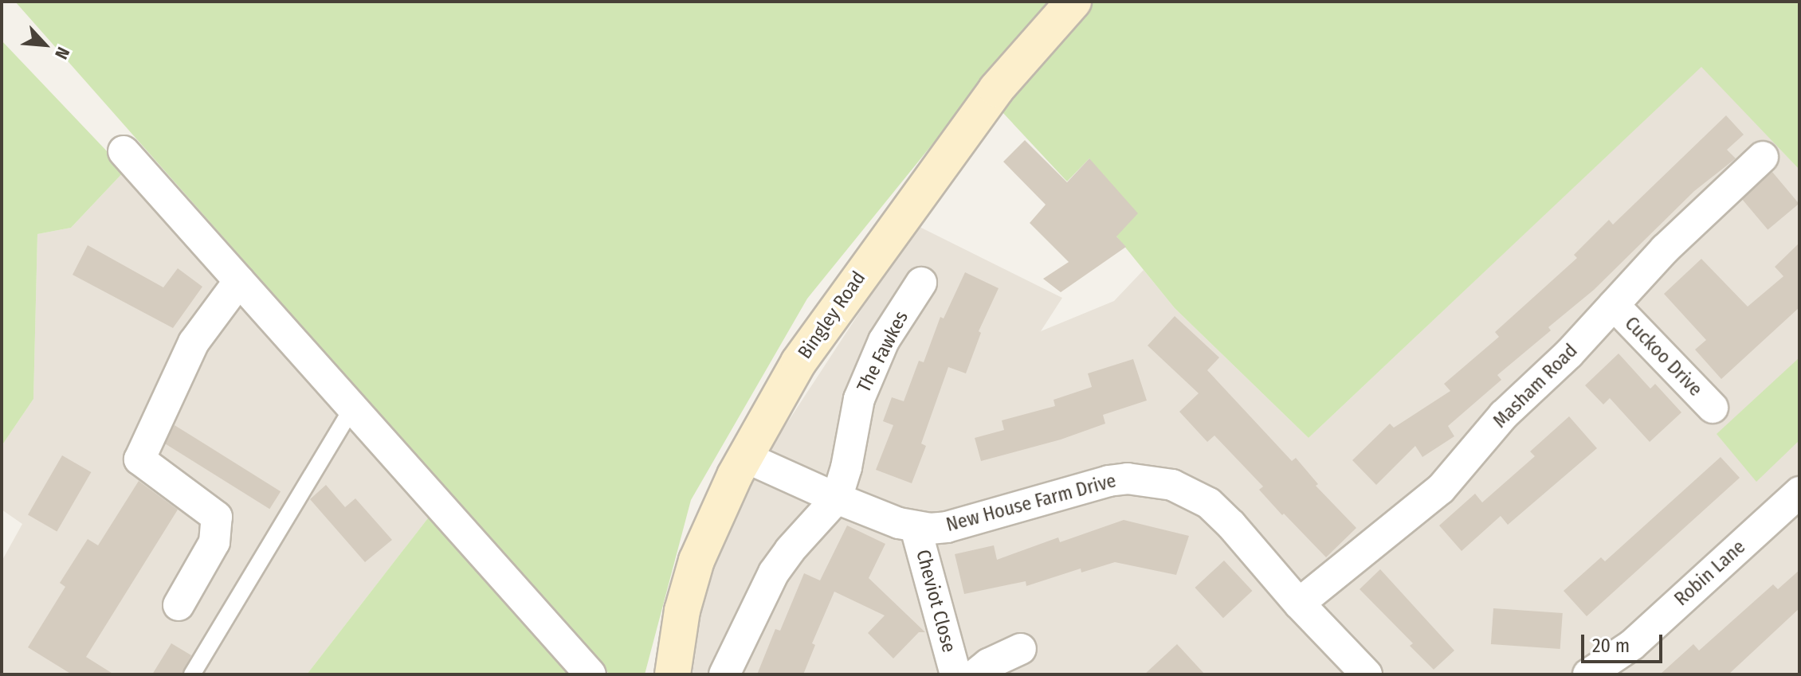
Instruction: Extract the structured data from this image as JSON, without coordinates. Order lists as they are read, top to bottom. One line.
{"streets":{"street":["Bingley Road","The Fawkes","Cuckoo Drive","Masham Road","New House Farm Drive","Robin Lane","Cheviot Close"]},"crossings":[["Bingley Road","New House Farm Drive"],["The Fawkes","New House Farm Drive"],["Cuckoo Drive","Masham Road"],["Masham Road","New House Farm Drive"],["New House Farm Drive","Cheviot Close"]],"scale_bar":"20 m","north":"bottom right"}
